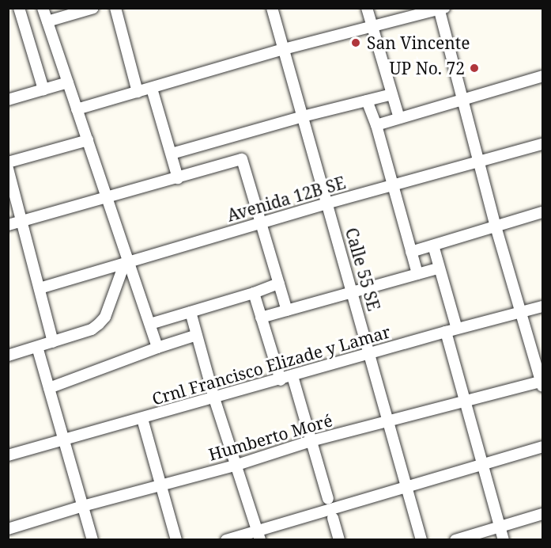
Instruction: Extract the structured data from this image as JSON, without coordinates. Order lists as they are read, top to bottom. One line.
{"streets":{"street":["Avenida 12B SE","Calle 55 SE","Crnl Francisco Elizade y Lamar","Humberto Moré"]},"crossings":[["Avenida 12B SE","Calle 55 SE"],["Calle 55 SE","Crnl Francisco Elizade y Lamar"],["Calle 55 SE","Humberto Moré"]],"places":["San Vincente","UP No. 72"]}
